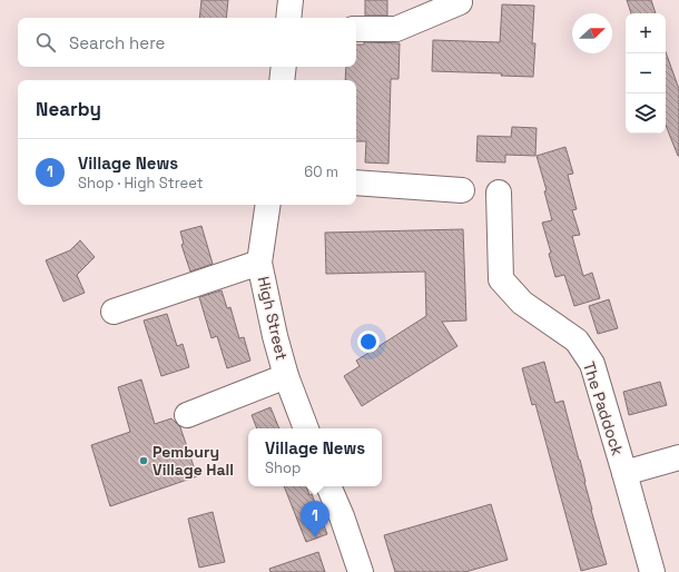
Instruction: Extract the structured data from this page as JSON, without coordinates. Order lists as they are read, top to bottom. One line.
{"streets":{"street":["High Street","The Paddock"]},"places":["Pembury Village Hall"],"north":"right","page":{"map_buttons":["+","−"],"search":"Search here","heading":"Nearby","list":[{"mark":"1","name":"Village News","note":"Shop · High Street","value":"60 m"}],"popup":["Village News","Shop"],"pins":"1"}}
